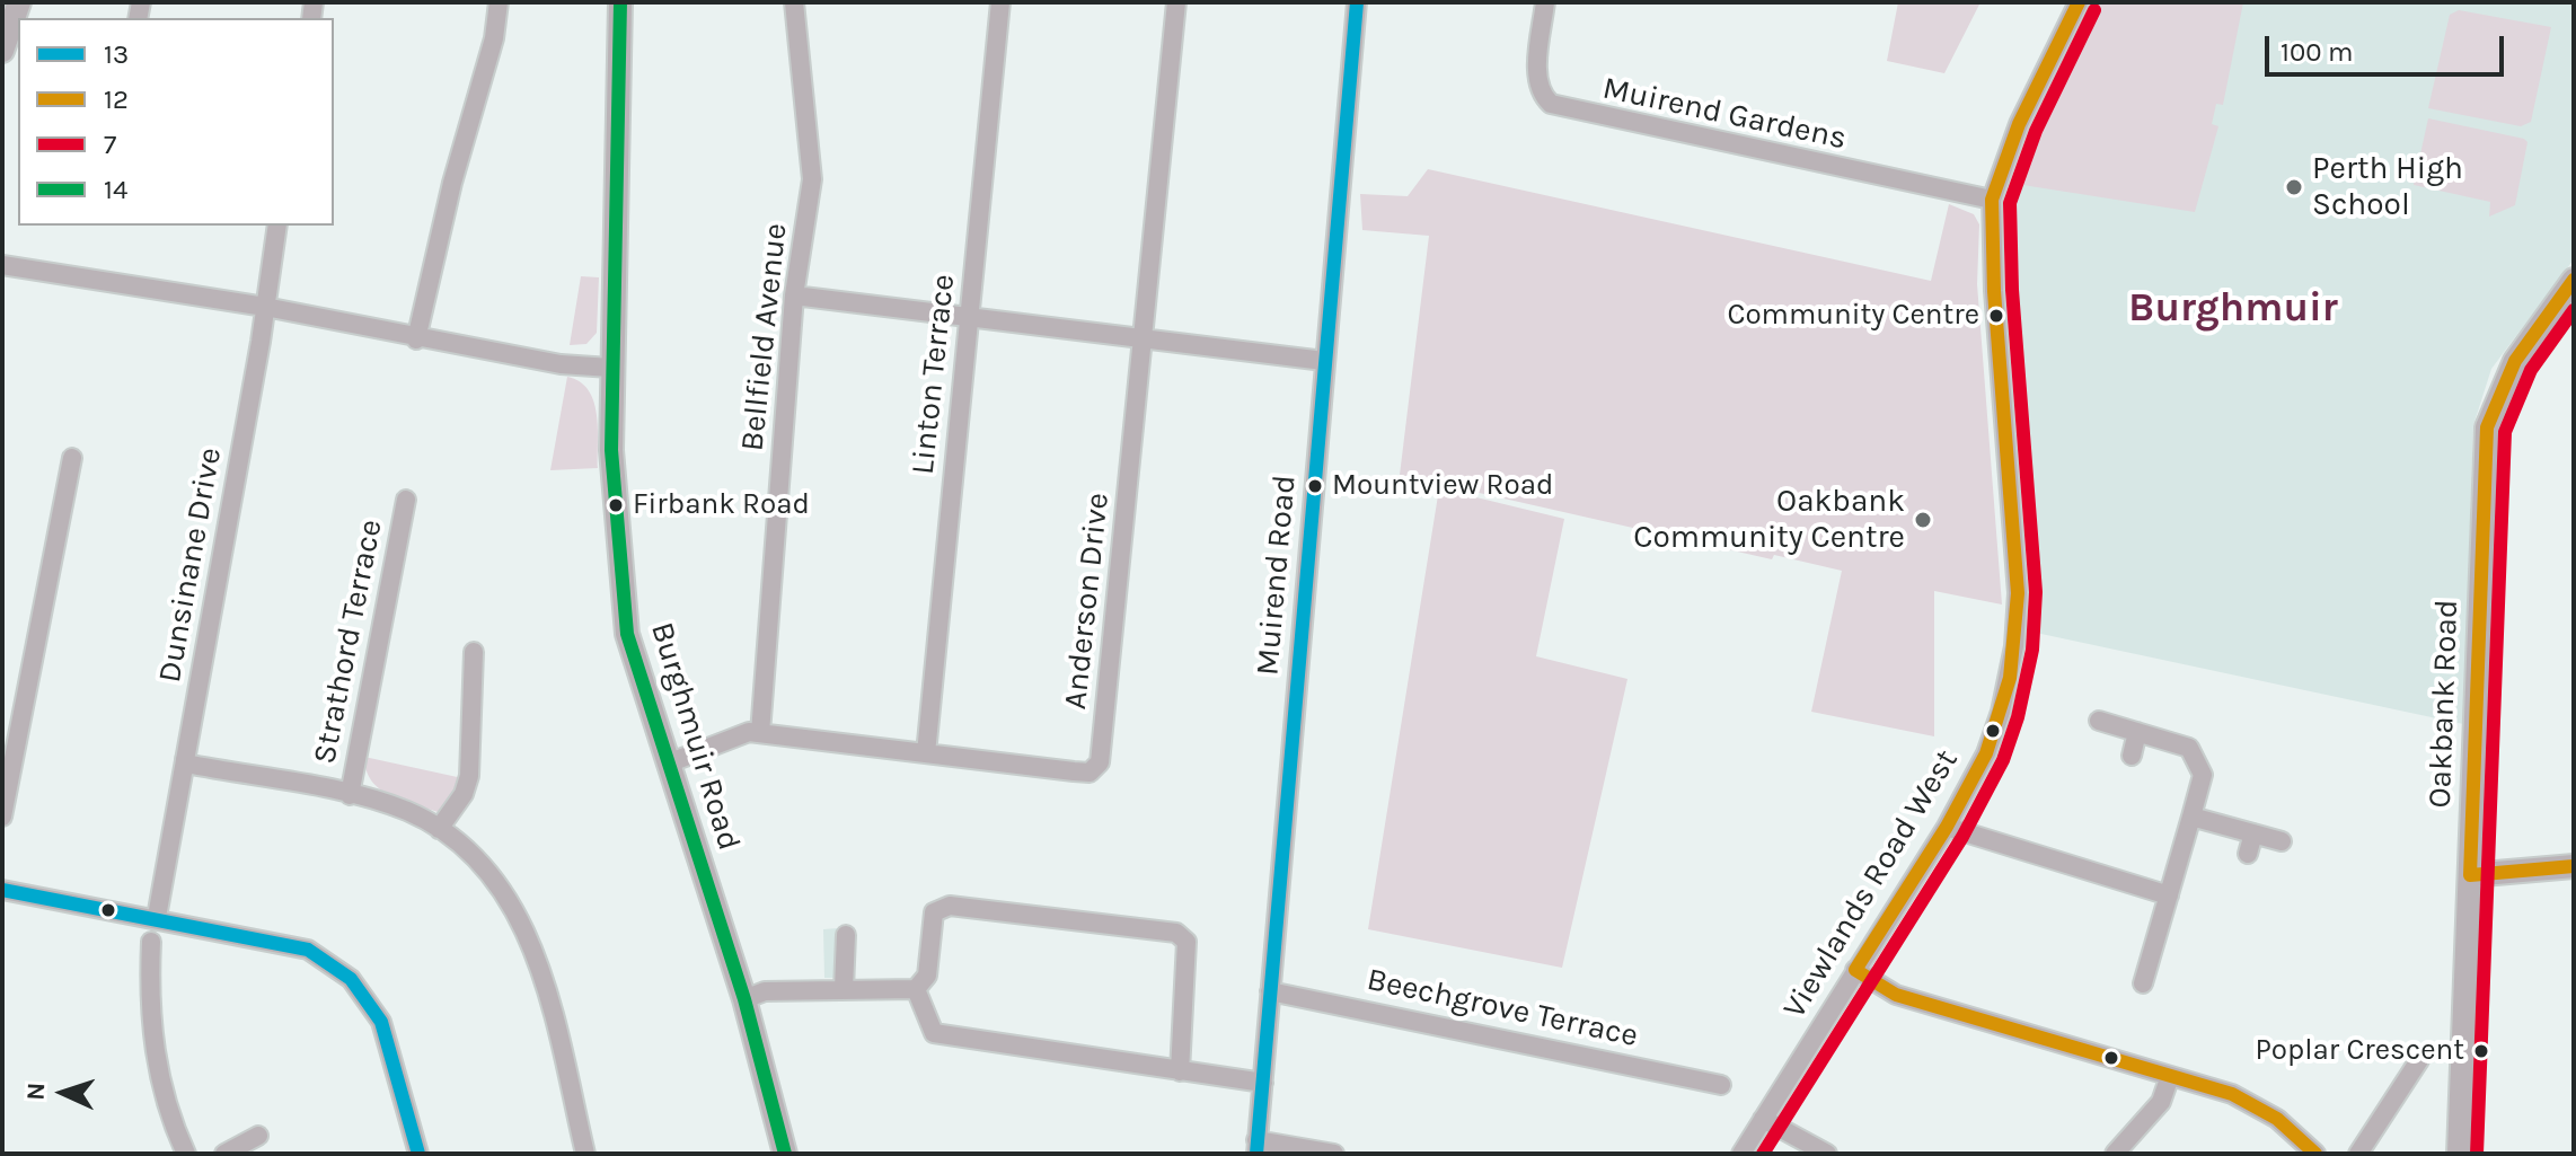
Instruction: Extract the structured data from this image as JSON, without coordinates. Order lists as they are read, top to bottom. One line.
{"streets":{"street":["Muirend Gardens","Bellfield Avenue","Linton Terrace","Dunsinane Drive","Muirend Road","Anderson Drive","Strathord Terrace","Oakbank Road","Burghmuir Road","Viewlands Road West","Beechgrove Terrace"]},"crossings":[["Muirend Gardens","Viewlands Road West"],["Bellfield Avenue","Anderson Drive"],["Linton Terrace","Anderson Drive"],["Muirend Road","Beechgrove Terrace"],["Anderson Drive","Burghmuir Road"]],"districts":["Burghmuir"],"places":["Perth High School","Community Centre","Mountview Road","Firbank Road","Oakbank Community Centre","Poplar Crescent"],"lines":["transit line 13","transit line 12","transit line 14","transit line 7"],"legend":["13","12","7","14"],"scale_bar":"100 m","north":"left"}
